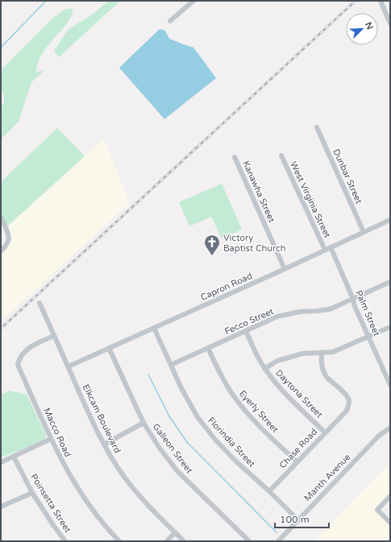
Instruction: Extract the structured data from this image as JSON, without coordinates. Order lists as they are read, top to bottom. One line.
{"streets":{"street":["Dunbar Street","Kanawha Street","West Virginia Street","Capron Road","Palm Street","Fecco Street","Daytona Street","Eyerly Street","Elkcam Boulevard","Macco Road","Florindia Street","Galleon Street","Chase Road","Manth Avenue","Poinsetta Street"]},"crossings":[["Dunbar Street","Capron Road"],["Kanawha Street","Capron Road"],["West Virginia Street","Capron Road"],["Capron Road","Palm Street"],["Capron Road","Elkcam Boulevard"],["Capron Road","Florindia Street"],["Capron Road","Galleon Street"],["Palm Street","Fecco Street"],["Fecco Street","Daytona Street"],["Fecco Street","Eyerly Street"],["Fecco Street","Florindia Street"],["Daytona Street","Chase Road"],["Eyerly Street","Chase Road"],["Elkcam Boulevard","Macco Road"],["Florindia Street","Chase Road"],["Florindia Street","Manth Avenue"]],"places":{"church":["Victory Baptist Church"]},"scale_bar":"100 m","north":"top right"}
